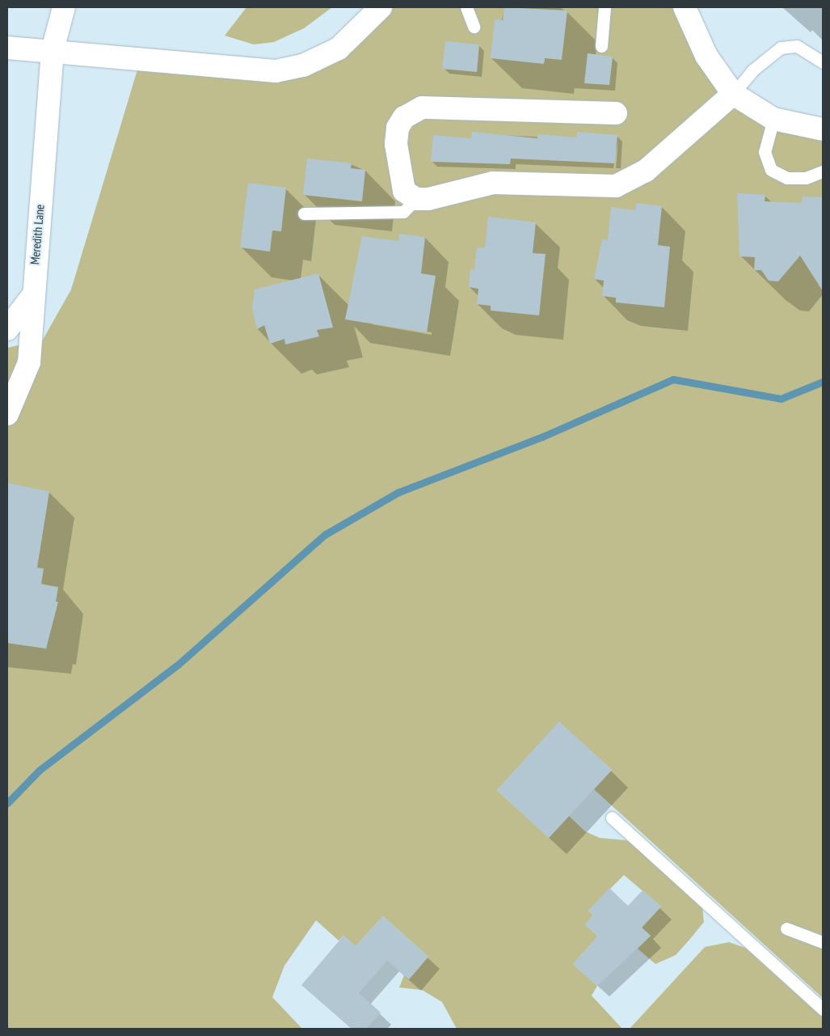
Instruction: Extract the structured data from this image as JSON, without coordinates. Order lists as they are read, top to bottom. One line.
{"streets":{"street":["Meredith Lane"]}}
